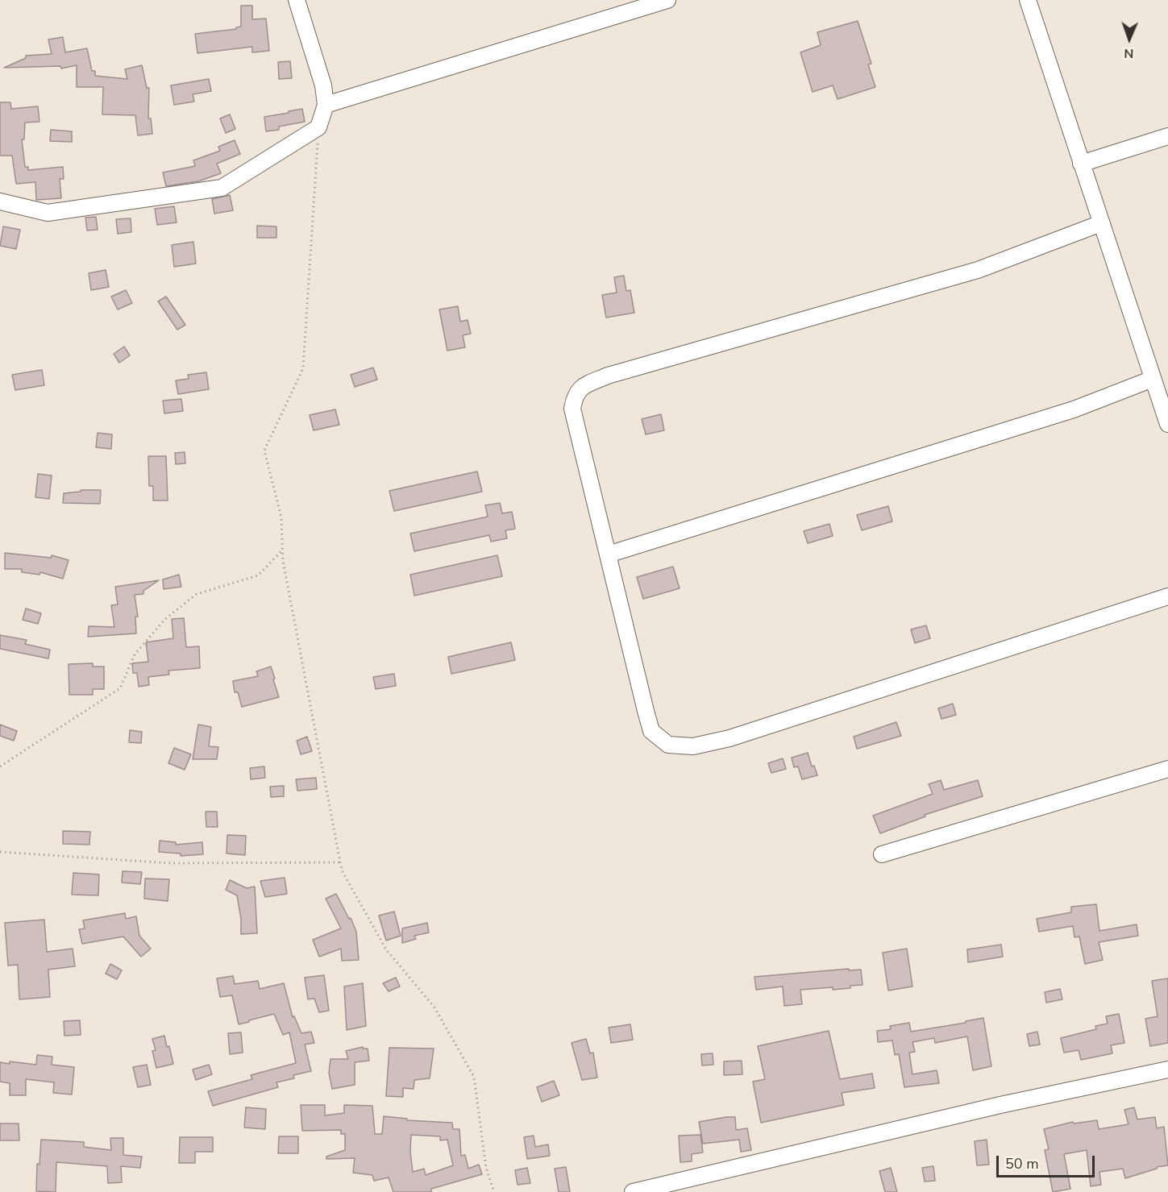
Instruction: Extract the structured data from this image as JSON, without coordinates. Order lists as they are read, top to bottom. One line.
{"scale_bar":"50 m","north":"bottom"}
